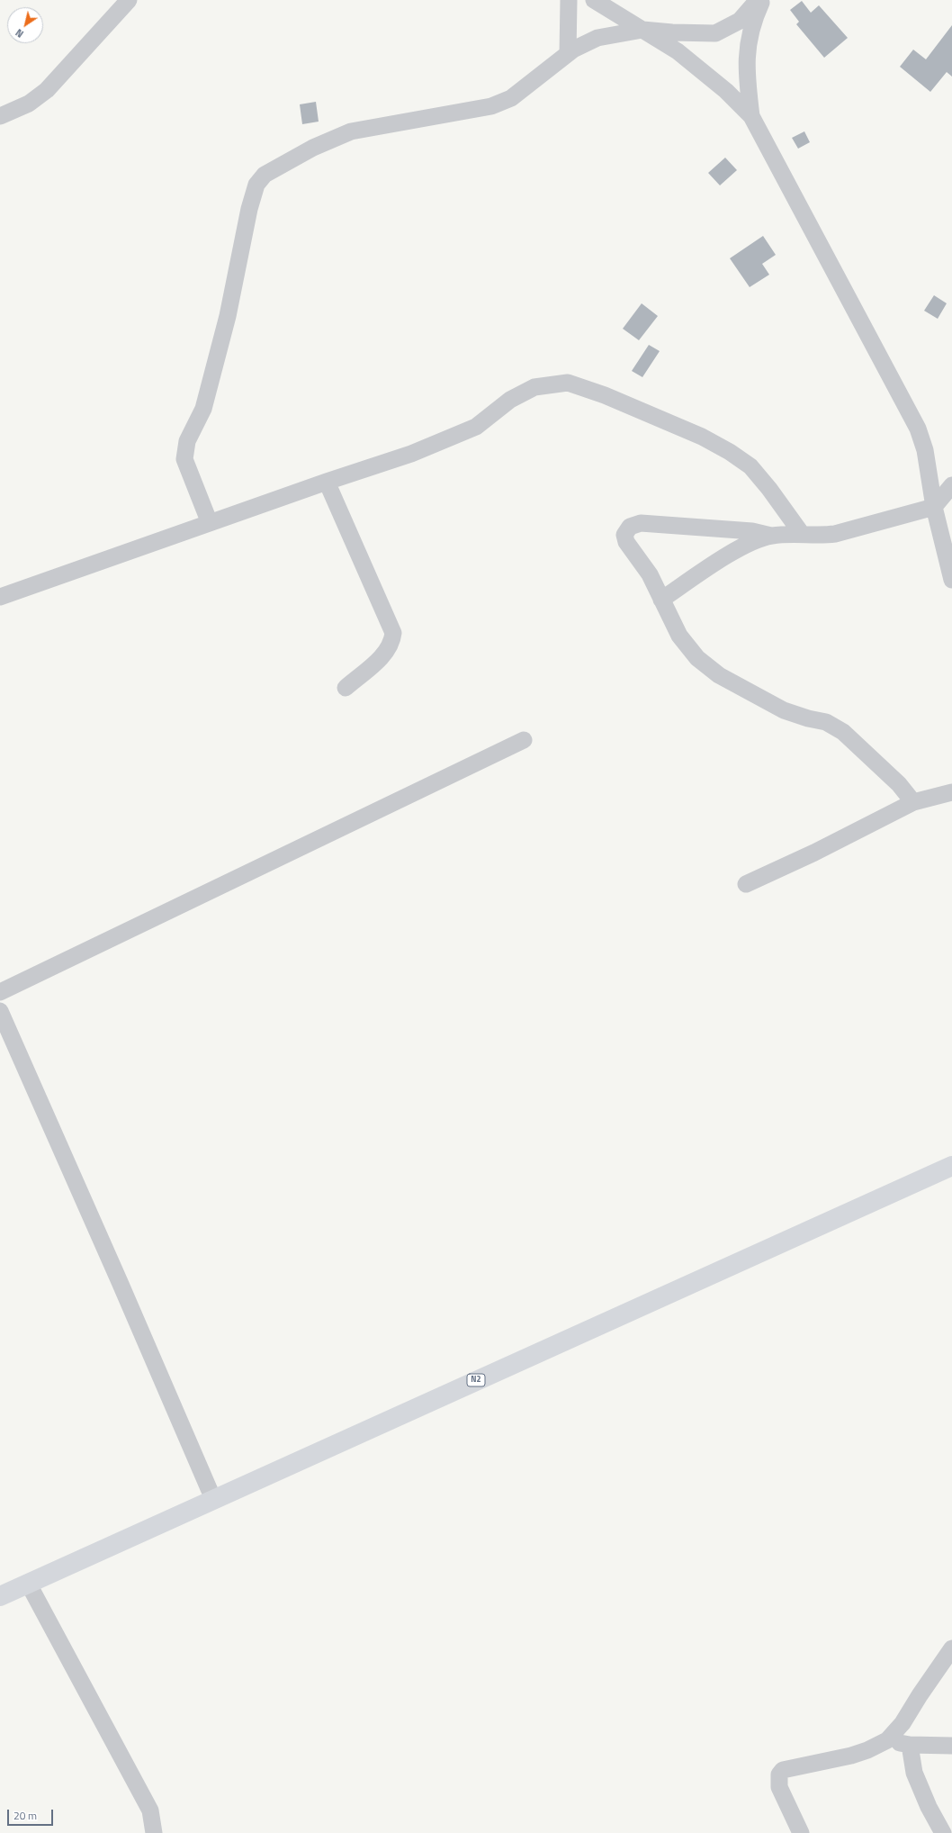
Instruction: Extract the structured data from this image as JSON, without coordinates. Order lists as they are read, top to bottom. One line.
{"streets":{"main road":["N2"]},"scale_bar":"20 m","north":"bottom left"}
